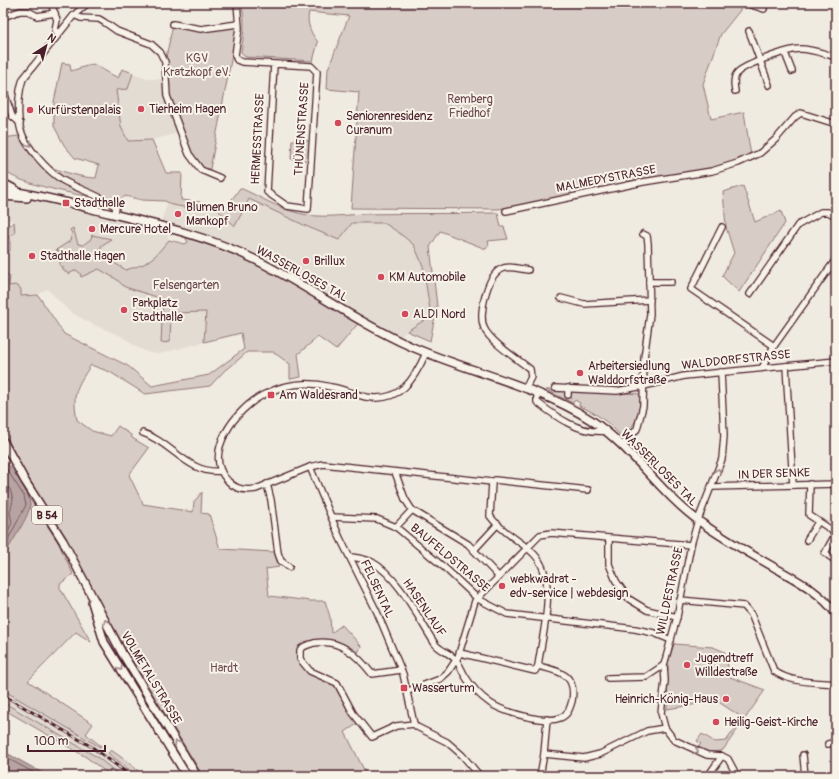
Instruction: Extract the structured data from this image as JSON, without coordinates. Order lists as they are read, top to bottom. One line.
{"streets":{"main road":["WASSERLOSES TAL","B 54","VOLMETALSTRASSE"],"street":["THÜNENSTRASSE","HERMESSTRASSE","MALMEDYSTRASSE","WALDDORFSTRASSE","IN DER SENKE","BAUFELDSTRASSE","FELSENTAL","WILLDESTRASSE","HASENLAUF"]},"crossings":[["THÜNENSTRASSE","HERMESSTRASSE"],["WASSERLOSES TAL","WILLDESTRASSE"],["WALDDORFSTRASSE","WILLDESTRASSE"],["IN DER SENKE","WILLDESTRASSE"],["BAUFELDSTRASSE","FELSENTAL"],["BAUFELDSTRASSE","WILLDESTRASSE"],["FELSENTAL","HASENLAUF"]],"parks":["KGV Kratzkopf eV.","Remberg Friedhof","Felsengarten","Hardt"],"places":{"other":["Tierheim Hagen","Kurfürstenpalais","Seniorenresidenz Curanum","Blumen Bruno Mankopf","Mercure Hotel","Stadthalle Hagen","Brillux","KM Automobile","Parkplatz Stadthalle","ALDI Nord","Arbeitersiedlung Walddorfstraße","webkwadrat - edv-service | webdesign","Jugendtreff Willdestraße","Heinrich-König-Haus","Heilig-Geist-Kirche"],"transit":["Stadthalle","Am Waldesrand","Wasserturm"]},"scale_bar":"100 m","north":"top right"}
